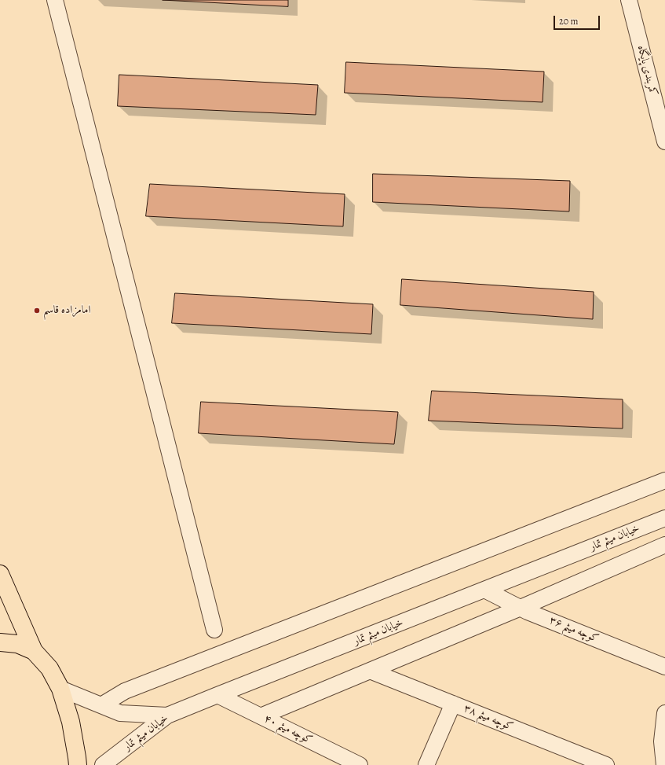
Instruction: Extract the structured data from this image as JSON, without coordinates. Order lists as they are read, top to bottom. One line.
{"streets":{"street":["کمربندی پایگاه","خیابان میثم تمار","کوچه میثم ۳۶","کوچه میثم ۳۸","کوچه میثم ۴۰"]},"crossings":[["خیابان میثم تمار","کوچه میثم ۳۶"],["خیابان میثم تمار","کوچه میثم ۴۰"]],"places":["امامزاده قاسم"],"scale_bar":"20 m"}
